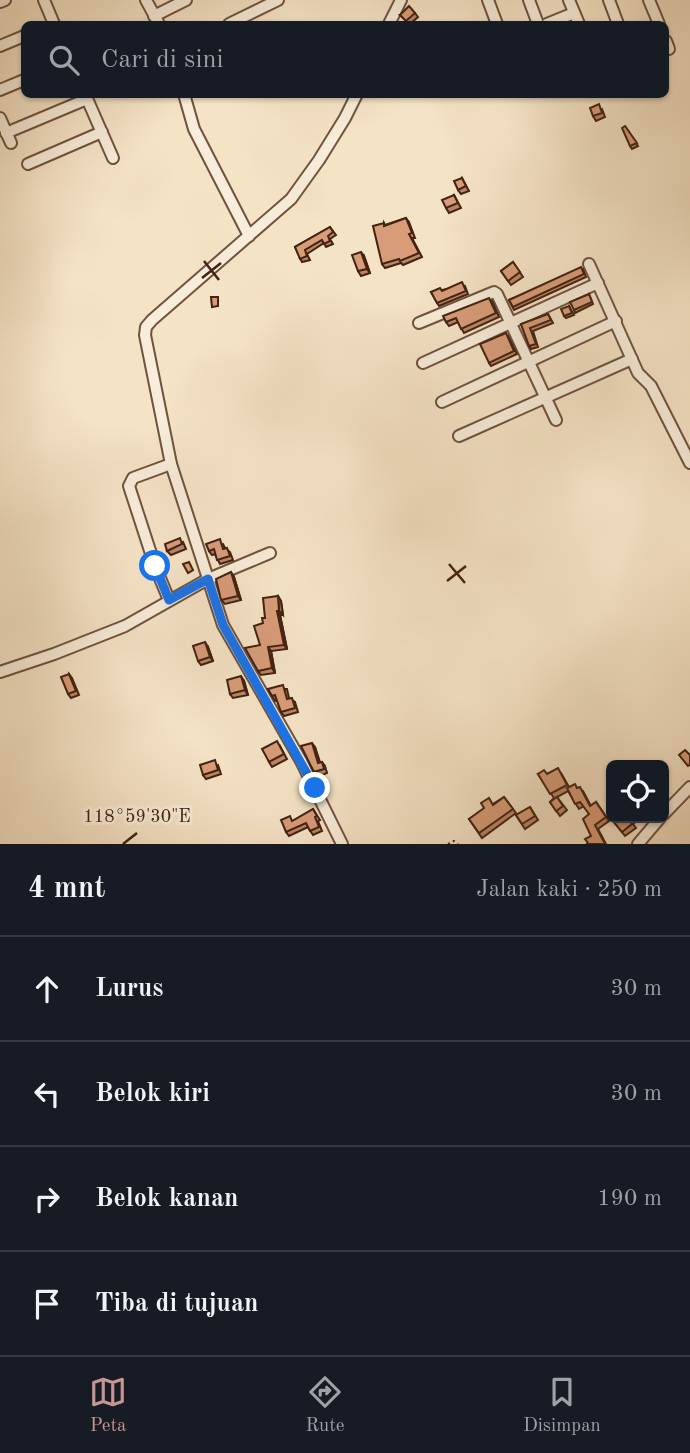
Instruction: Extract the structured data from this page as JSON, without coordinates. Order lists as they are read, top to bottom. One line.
{"page":{"search":"Cari di sini","heading":["4 mnt","Jalan kaki · 250 m"],"list":[["Lurus","30 m"],["Belok kiri","30 m"],["Belok kanan","190 m"],"Tiba di tujuan"],"nav":["Peta","Rute","Disimpan"]},"coordinates":["118°59'30\"E"]}
